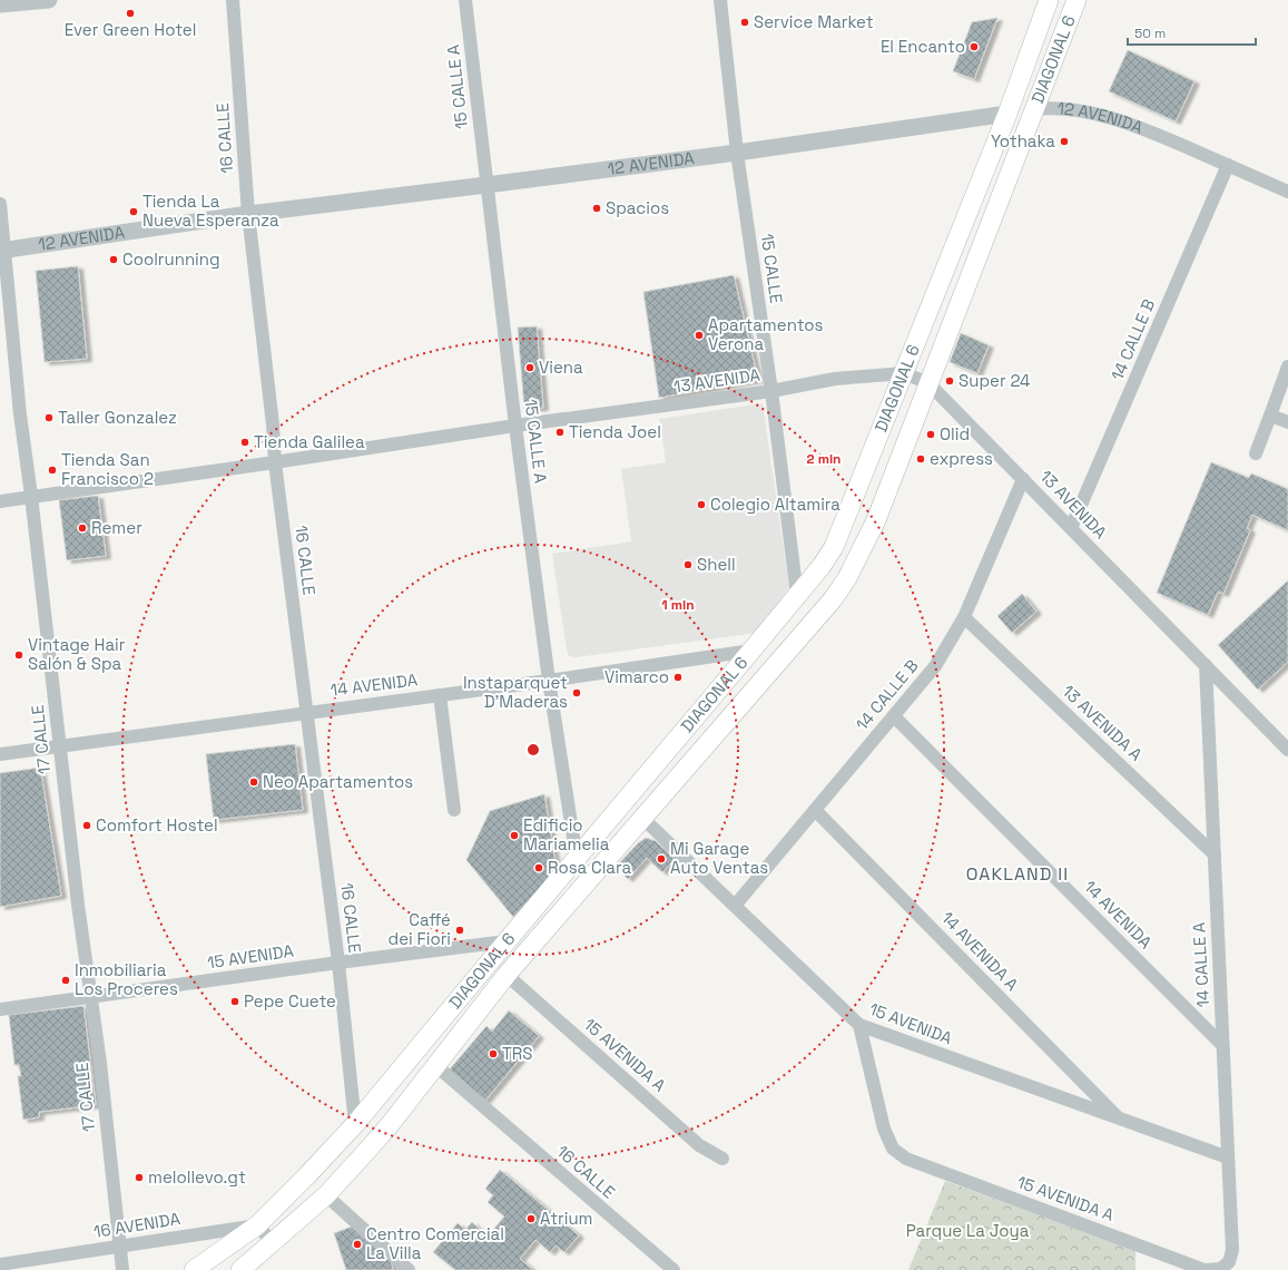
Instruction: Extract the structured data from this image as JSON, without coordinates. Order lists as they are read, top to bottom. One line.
{"streets":{"main road":["DIAGONAL 6","12 AVENIDA"],"street":["15 CALLE A","16 CALLE","15 CALLE","14 CALLE B","13 AVENIDA","14 AVENIDA","13 AVENIDA A","17 CALLE","14 AVENIDA A","15 AVENIDA","14 CALLE A","15 AVENIDA A","16 AVENIDA"]},"crossings":[["DIAGONAL 6","15 CALLE A"],["DIAGONAL 6","12 AVENIDA"],["DIAGONAL 6","16 CALLE"],["DIAGONAL 6","15 CALLE"],["DIAGONAL 6","13 AVENIDA"],["DIAGONAL 6","14 AVENIDA"],["DIAGONAL 6","15 AVENIDA"],["DIAGONAL 6","15 AVENIDA A"],["DIAGONAL 6","16 AVENIDA"],["15 CALLE A","12 AVENIDA"],["15 CALLE A","13 AVENIDA"],["15 CALLE A","14 AVENIDA"],["12 AVENIDA","16 CALLE"],["12 AVENIDA","15 CALLE"],["12 AVENIDA","14 CALLE B"],["12 AVENIDA","17 CALLE"],["16 CALLE","13 AVENIDA"],["16 CALLE","14 AVENIDA"],["16 CALLE","15 AVENIDA"],["15 CALLE","13 AVENIDA"],["14 CALLE B","13 AVENIDA"],["14 CALLE B","14 AVENIDA"],["14 CALLE B","13 AVENIDA A"],["14 CALLE B","14 AVENIDA A"],["14 CALLE B","15 AVENIDA"],["13 AVENIDA","17 CALLE"],["13 AVENIDA","14 CALLE A"],["14 AVENIDA","17 CALLE"],["14 AVENIDA","14 CALLE A"],["13 AVENIDA A","14 CALLE A"],["17 CALLE","15 AVENIDA"],["17 CALLE","16 AVENIDA"],["14 AVENIDA A","15 AVENIDA"],["15 AVENIDA","14 CALLE A"],["15 AVENIDA","15 AVENIDA A"],["14 CALLE A","15 AVENIDA A"]],"districts":["OAKLAND II"],"parks":["Parque La Joya"],"places":["Ever Green Hotel","Service Market","El Encanto","Yothaka","Spacios","Tienda La Nueva Esperanza","Coolrunning","Apartamentos Verona","Viena","Super 24","Taller Gonzalez","Tienda Joel","Olid","Tienda Galilea","express","Tienda San Francisco 2","Colegio Altamira","Remer","Shell","Vintage Hair Salón & Spa","Vimarco","Instaparquet D'Maderas","Neo Apartamentos","Comfort Hostel","Edificio Mariamelia","Mi Garage Auto Ventas","Rosa Clara","Caffé dei Fiori","Inmobiliaria Los Proceres","Pepe Cuete","TRS","melollevo.gt","Atrium","Centro Comercial La Villa"],"scale_bar":"50 m","rings":["2 min","1 min"]}
